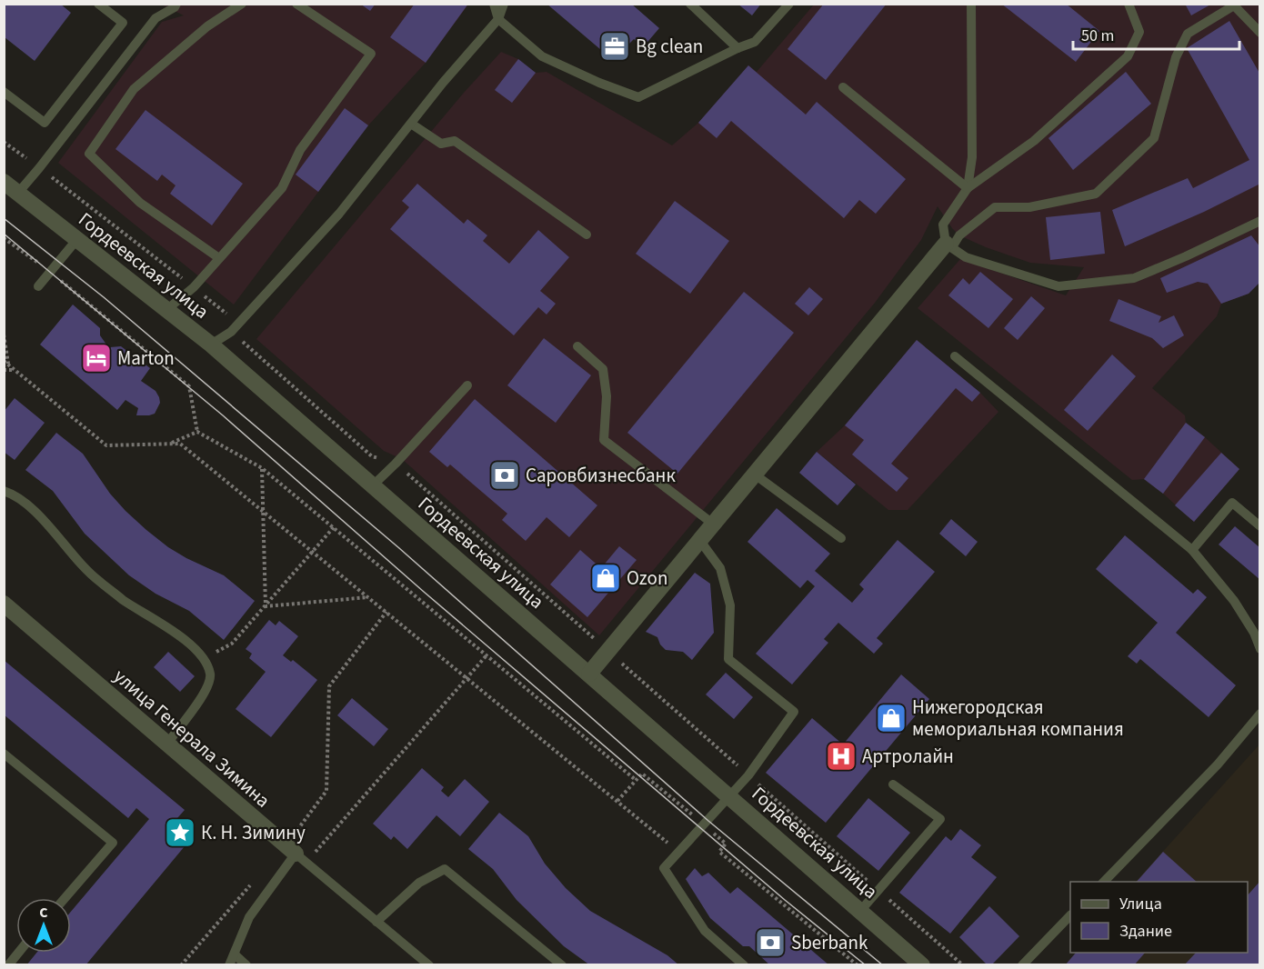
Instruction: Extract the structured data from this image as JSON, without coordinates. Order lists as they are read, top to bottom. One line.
{"streets":{"street":["Гордеевская улица","улица Генерала Зимина"]},"places":{"office":["Bg clean"],"hotel":["Marton"],"bank":["Саровбизнесбанк","Sberbank"],"shop":["Ozon","Нижегородская мемориальная компания"],"hospital":["Артролайн"],"place":["К. Н. Зимину"]},"legend":["Улица","Здание"],"scale_bar":"50 m","north":"top"}
